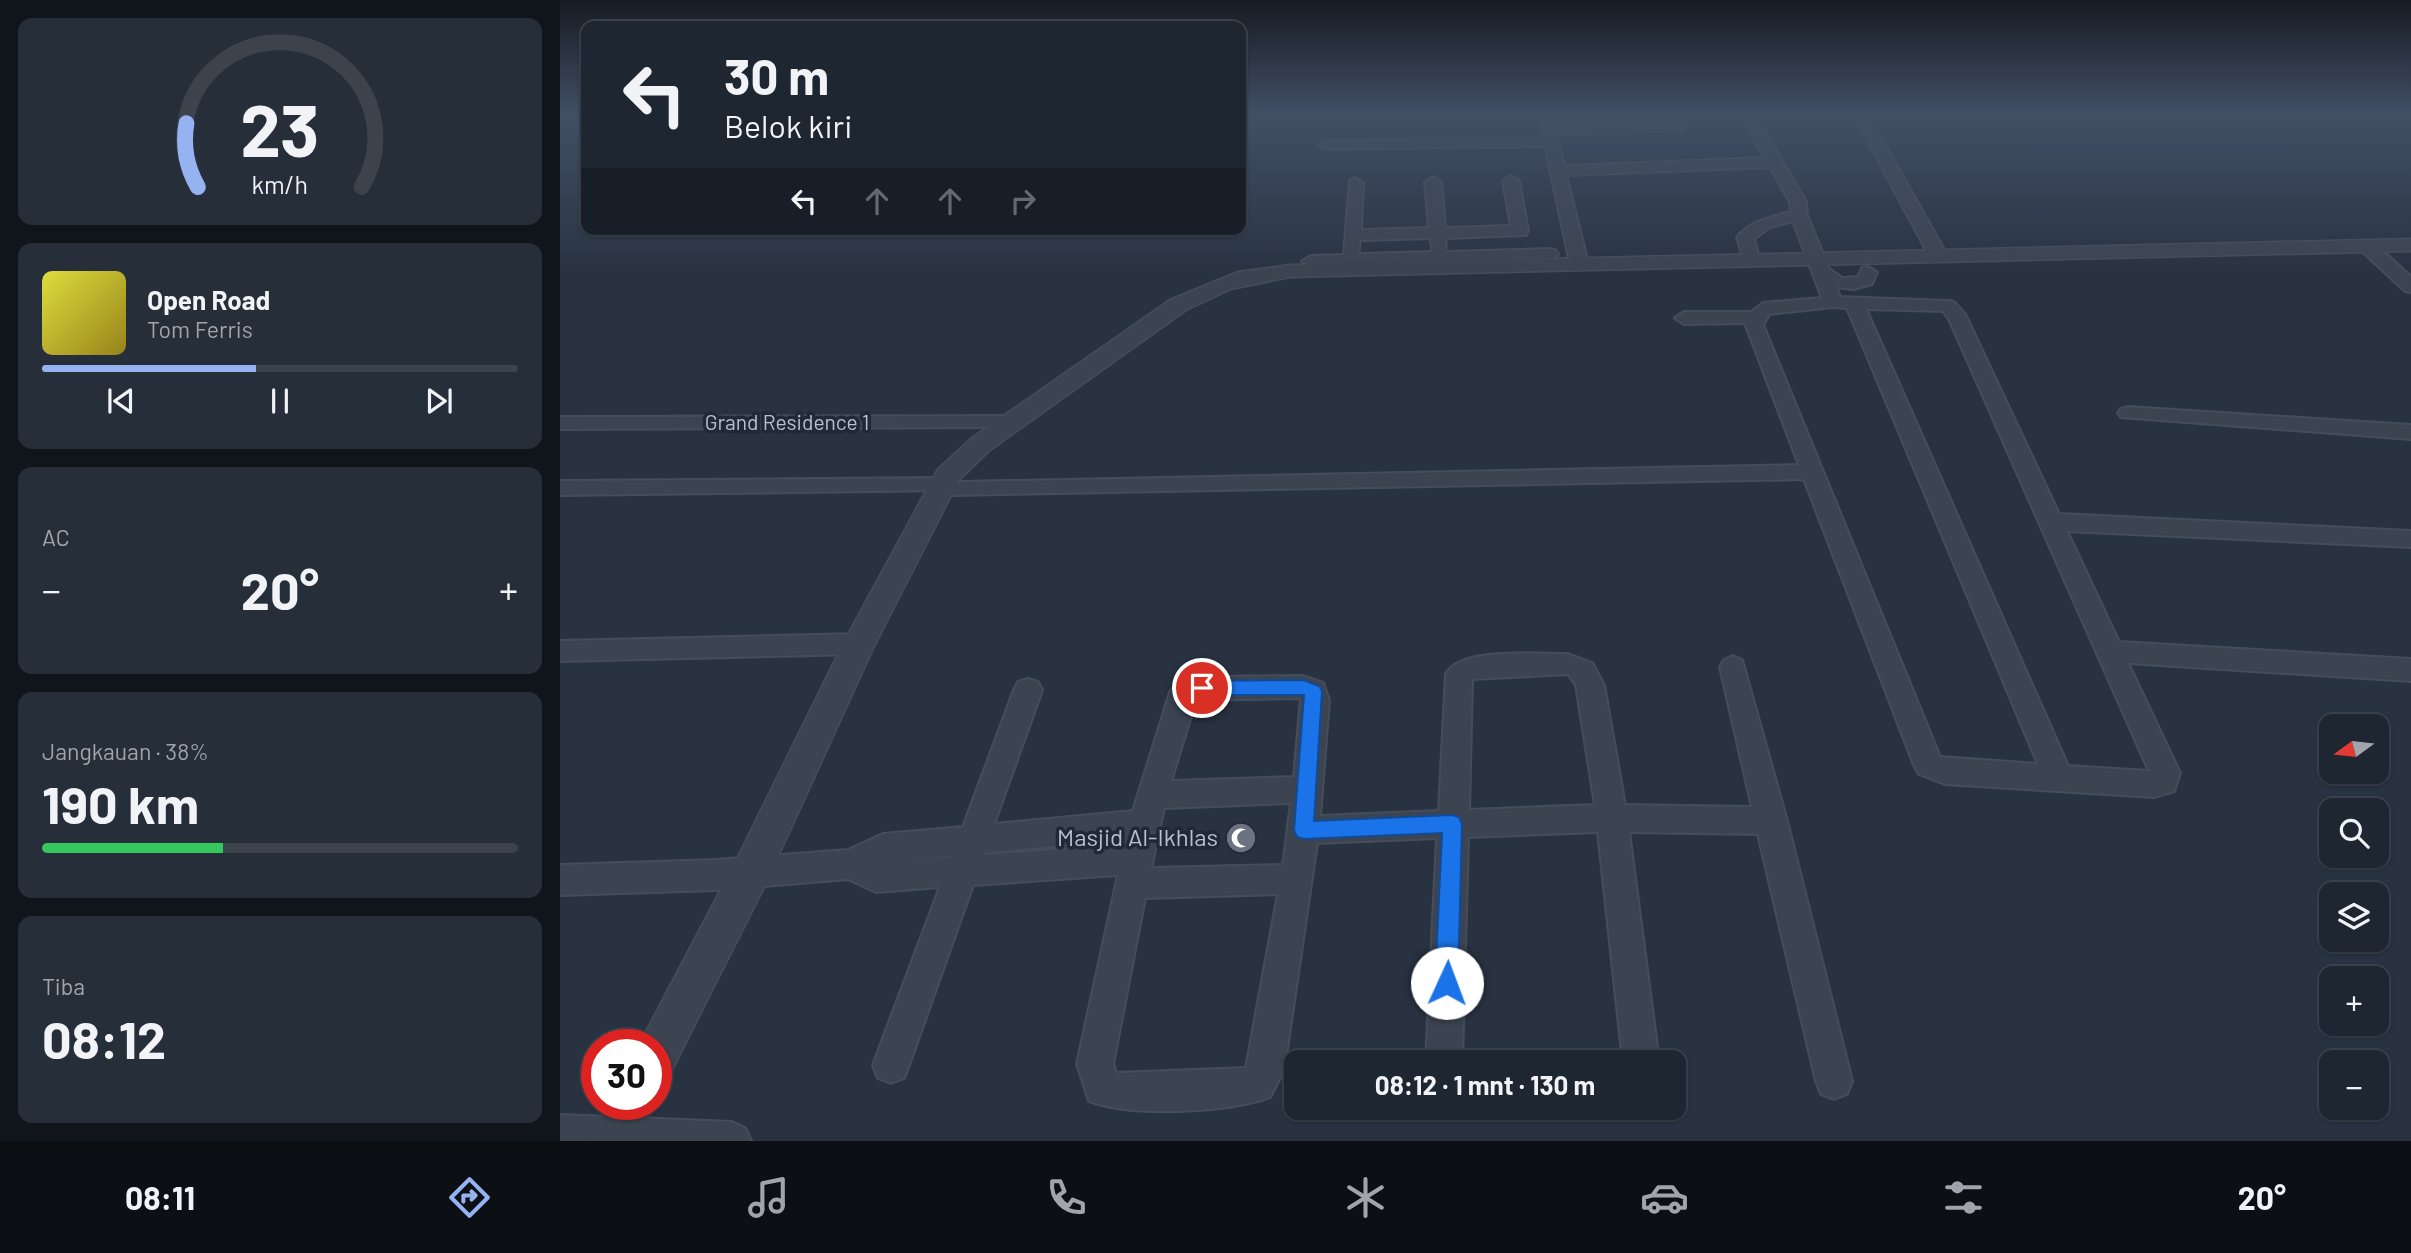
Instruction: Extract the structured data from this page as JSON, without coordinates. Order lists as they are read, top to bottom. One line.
{"streets":{"street":["Grand Residence 1"]},"places":{"mosque":["Masjid Al-Ikhlas"]},"north":"left","page":{"turn":["30 m","Belok kiri"],"song":["Open Road","Tom Ferris"],"tile":["AC",["Jangkauan · 38%","190 km"],["Tiba","08:12"]],"heat":["−","20°","+"],"map_buttons":["+","−"],"limit":"30","trip":"08:12 · 1 mnt · 130 m","tabs":["08:11","20°"],"gauge":["23","km/h"]}}
